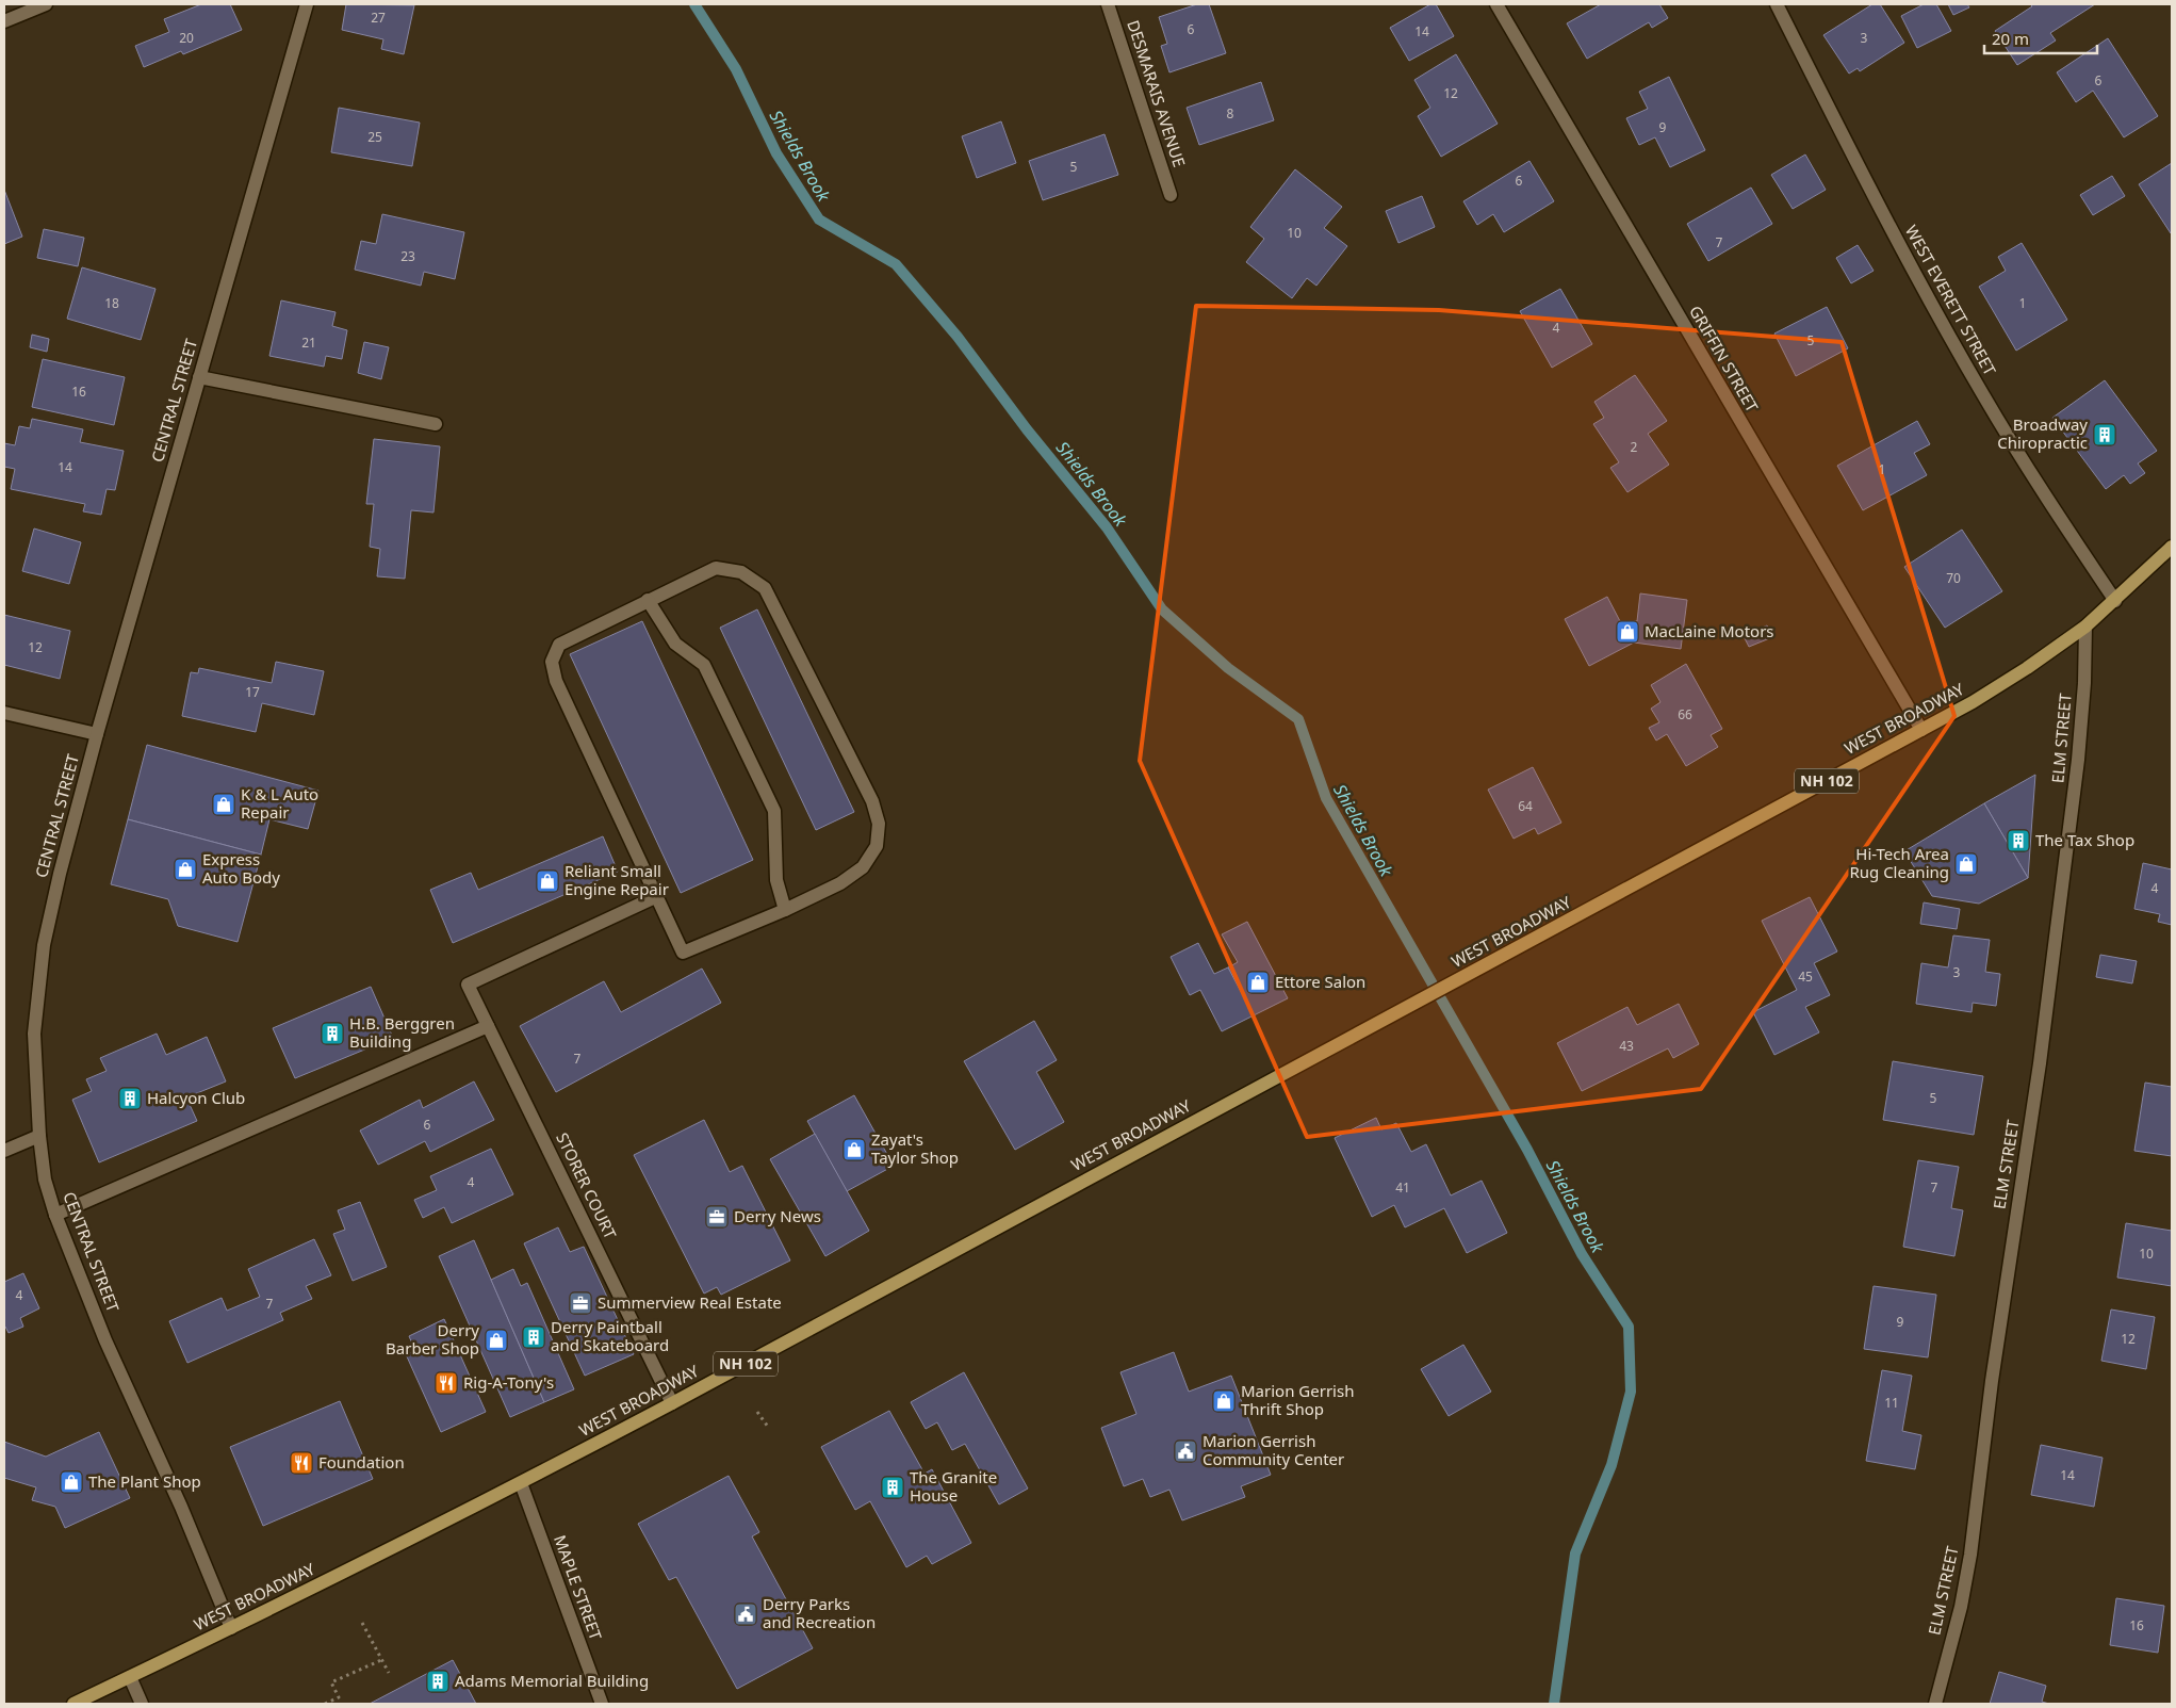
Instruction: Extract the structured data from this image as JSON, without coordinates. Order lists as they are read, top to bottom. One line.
{"streets":{"main road":["WEST BROADWAY","NH 102"],"street":["DESMARAIS AVENUE","WEST EVERETT STREET","GRIFFIN STREET","CENTRAL STREET","ELM STREET","STORER COURT","MAPLE STREET"]},"crossings":[["WEST EVERETT STREET","WEST BROADWAY"],["GRIFFIN STREET","WEST BROADWAY"],["CENTRAL STREET","WEST BROADWAY"],["WEST BROADWAY","ELM STREET"],["WEST BROADWAY","STORER COURT"],["WEST BROADWAY","MAPLE STREET"]],"water":["Shields Brook"],"places":{"building":["Broadway Chiropractic","The Tax Shop","H.B. Berggren Building","Halcyon Club","Derry Paintball and Skateboard","The Granite House","Adams Memorial Building"],"shop":["MacLaine Motors","K & L Auto Repair","Hi-Tech Area Rug Cleaning","Express Auto Body","Reliant Small Engine Repair","Ettore Salon","Zayat's Taylor Shop","Derry Barber Shop","Marion Gerrish Thrift Shop","The Plant Shop"],"office":["Derry News","Summerview Real Estate"],"restaurant":["Rig-A-Tony's","Foundation"],"public building":["Marion Gerrish Community Center","Derry Parks and Recreation"]},"house_numbers":["27","6","14","20","3","6","12","8","9","25","5","6","10","7","23","18","1","4","5","21","16","2","14","1","70","12","17","66","64","4","3","45","43","7","5","6","4","41","7","10","4","7","9","12","11","14","16"],"scale_bar":"20 m"}
